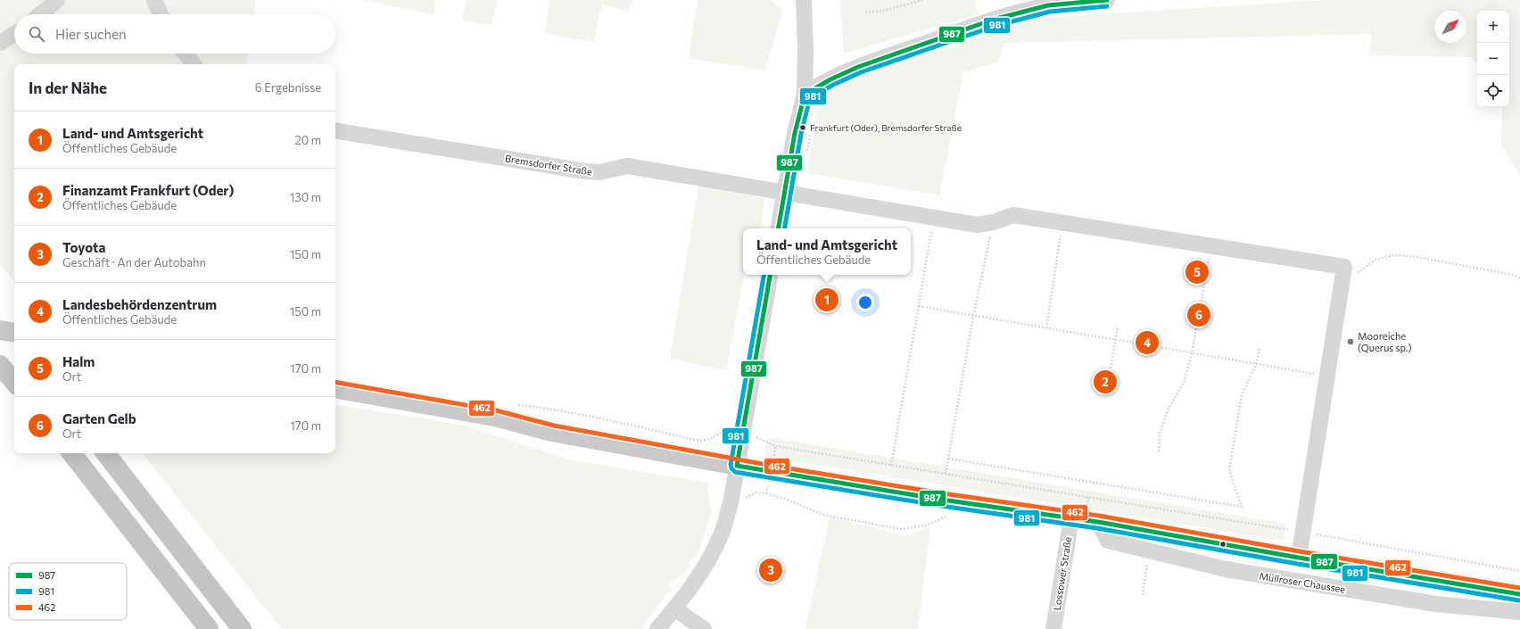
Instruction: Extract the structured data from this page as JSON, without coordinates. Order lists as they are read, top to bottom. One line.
{"streets":{"street":["Bremsdorfer Straße","Lossower Straße","Müllroser Chaussee"]},"places":["Frankfurt (Oder), Bremsdorfer Straße","Mooreiche (Querus sp.)"],"lines":["transit line 987","transit line 981","transit line 462"],"legend":["987","981","462"],"north":"top right","page":{"map_buttons":["+","−"],"search":"Hier suchen","heading":["In der Nähe","6 Ergebnisse"],"list":[{"mark":"1","name":"Land- und Amtsgericht","note":"Öffentliches Gebäude","value":"20 m"},{"mark":"2","name":"Finanzamt Frankfurt (Oder)","note":"Öffentliches Gebäude","value":"130 m"},{"mark":"3","name":"Toyota","note":"Geschäft · An der Autobahn","value":"150 m"},{"mark":"4","name":"Landesbehördenzentrum","note":"Öffentliches Gebäude","value":"150 m"},{"mark":"5","name":"Halm","note":"Ort","value":"170 m"},{"mark":"6","name":"Garten Gelb","note":"Ort","value":"170 m"}],"popup":["Land- und Amtsgericht","Öffentliches Gebäude"],"pins":["5","1","6","4","2","3"]}}
